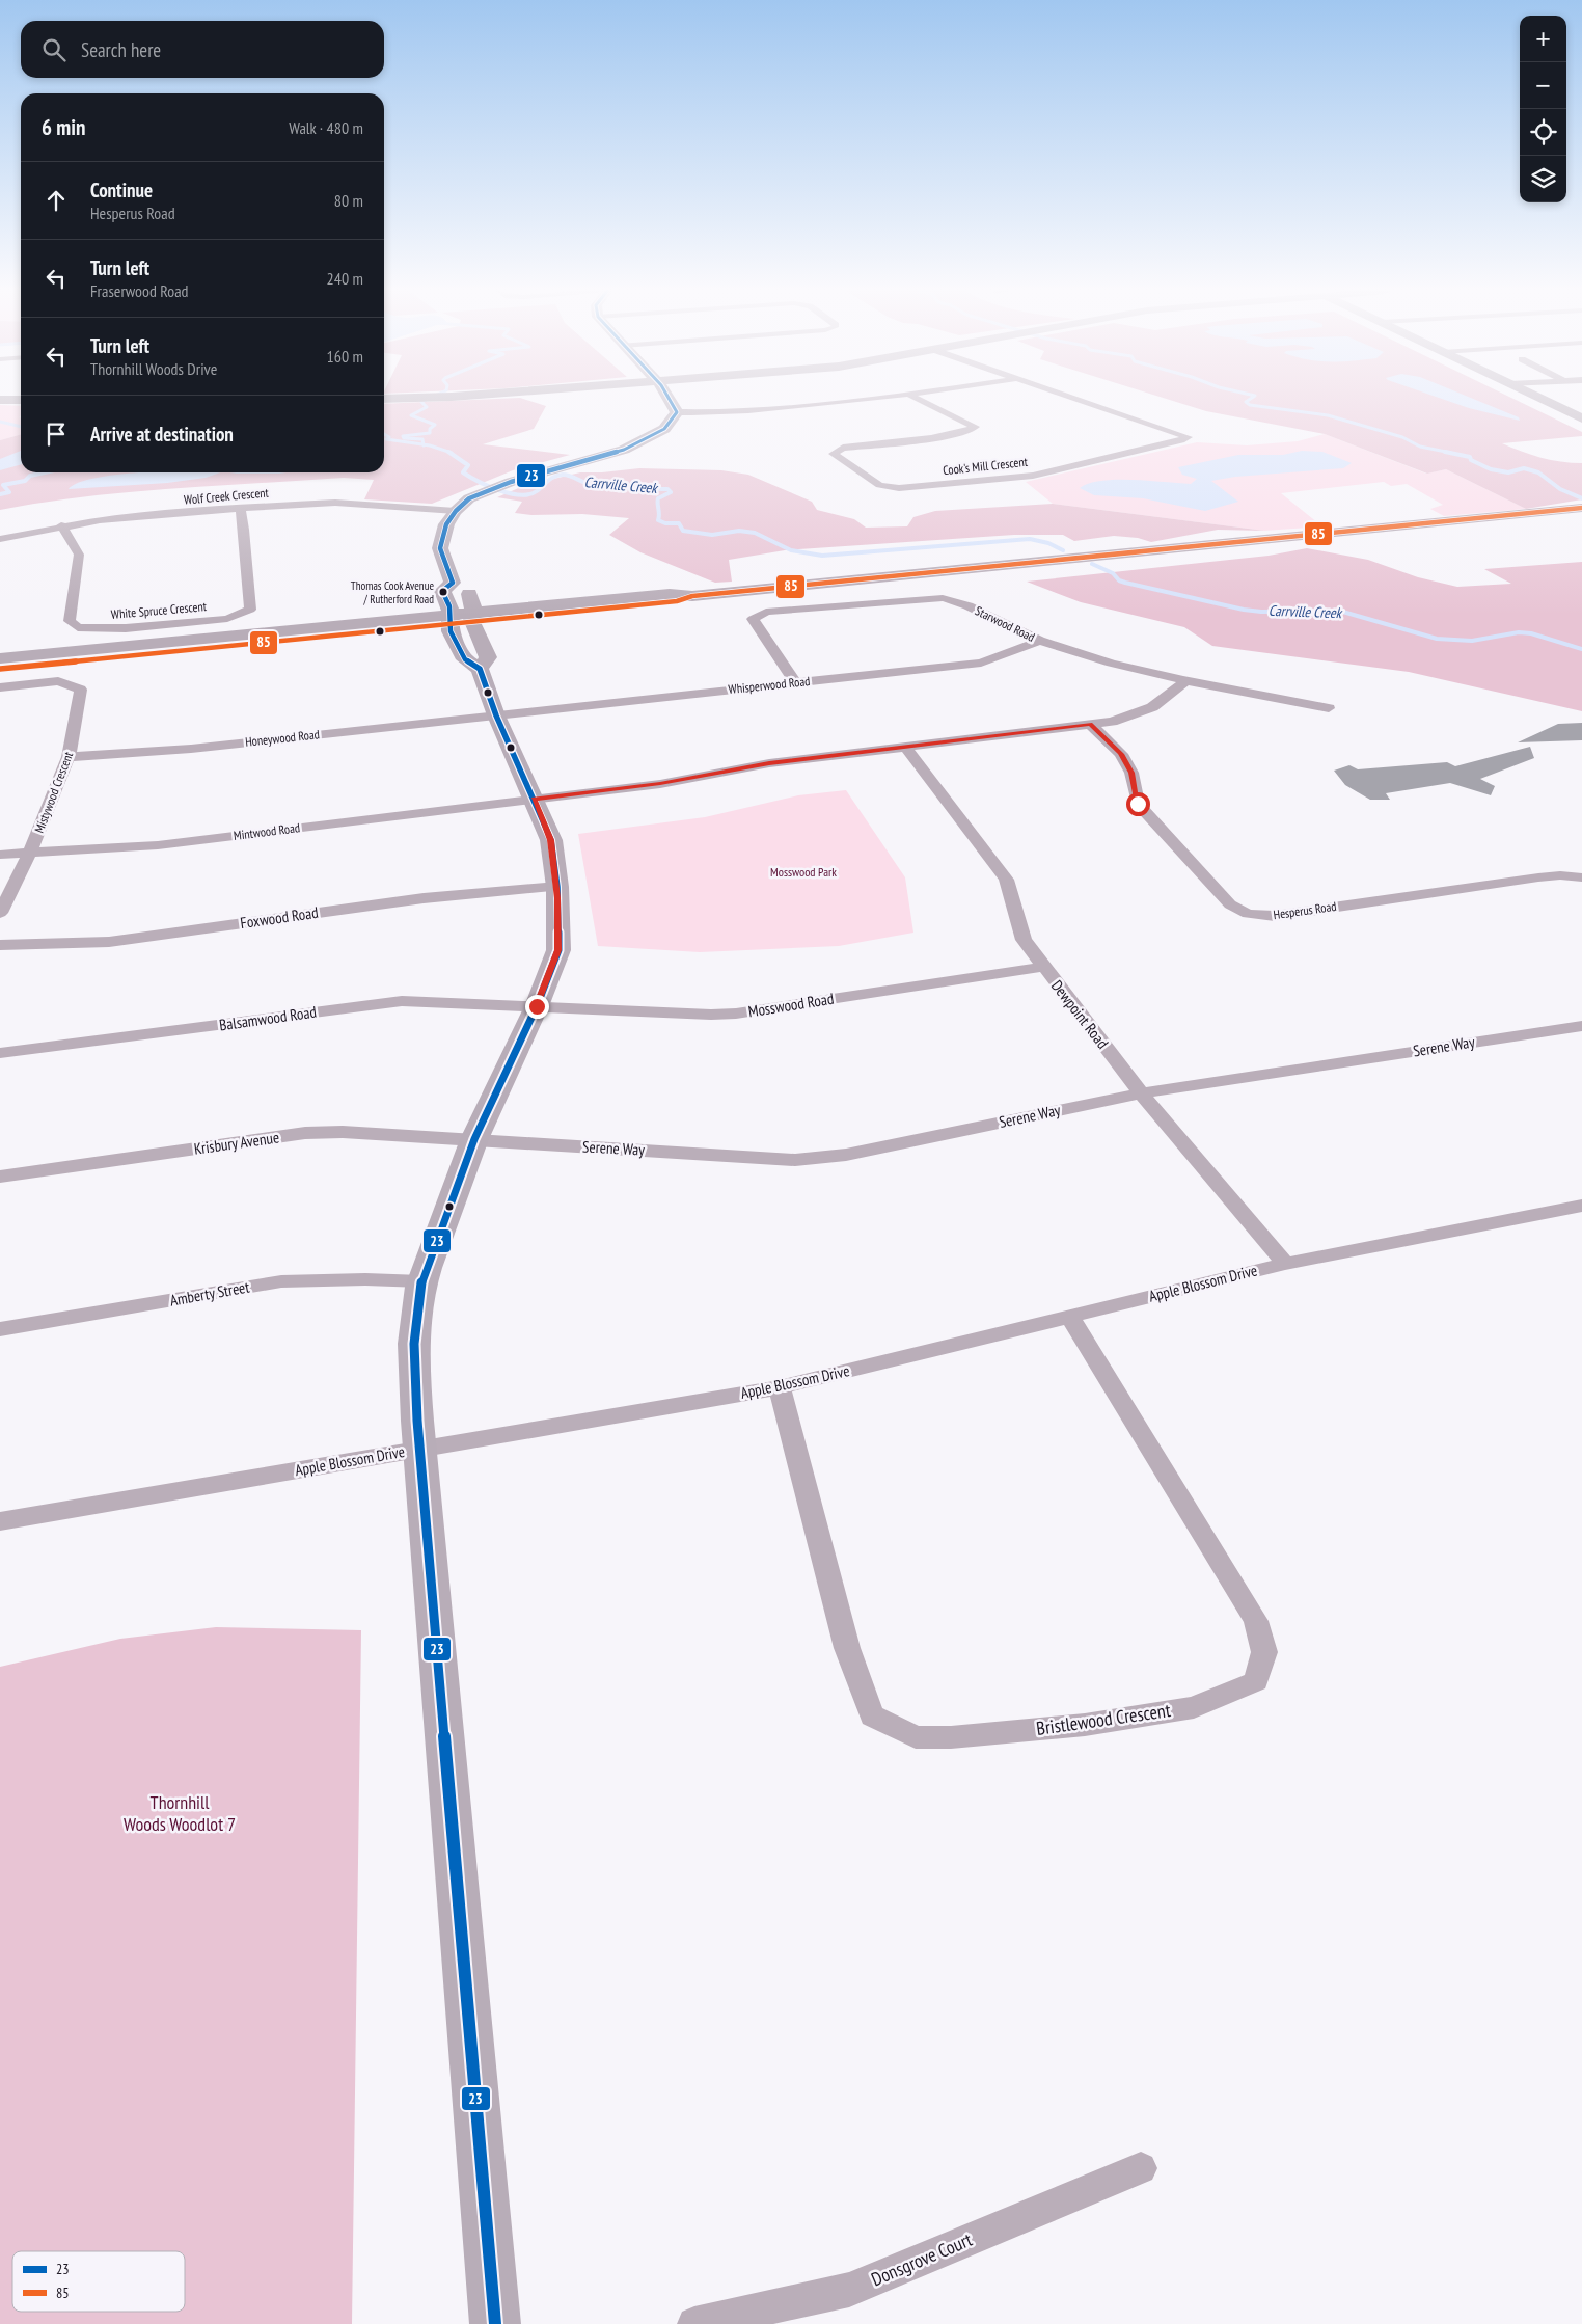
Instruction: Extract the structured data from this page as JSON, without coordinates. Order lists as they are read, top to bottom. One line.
{"streets":{"street":["Cook's Mill Crescent","Wolf Creek Crescent","White Spruce Crescent","Starwood Road","Whisperwood Road","Honeywood Road","Mistywood Crescent","Mintwood Road","Hesperus Road","Foxwood Road","Mosswood Road","Dewpoint Road","Balsamwood Road","Serene Way","Krisbury Avenue","Apple Blossom Drive","Amberty Street","Bristlewood Crescent","Donsgrove Court"]},"crossings":[["Wolf Creek Crescent","White Spruce Crescent"],["Starwood Road","Whisperwood Road"],["Starwood Road","Mintwood Road"],["Whisperwood Road","Honeywood Road"],["Honeywood Road","Mistywood Crescent"],["Mistywood Crescent","Mintwood Road"],["Mintwood Road","Hesperus Road"],["Mintwood Road","Dewpoint Road"],["Mosswood Road","Dewpoint Road"],["Mosswood Road","Balsamwood Road"],["Dewpoint Road","Serene Way"],["Dewpoint Road","Apple Blossom Drive"],["Serene Way","Krisbury Avenue"],["Apple Blossom Drive","Bristlewood Crescent"]],"water":["Carrville Creek"],"parks":["Mosswood Park","Thornhill Woods Woodlot 7"],"places":["Thomas Cook Avenue / Rutherford Road"],"lines":["transit line 23","transit line 85"],"legend":["23","85"],"page":{"map_buttons":["+","−"],"search":"Search here","heading":["6 min","Walk · 480 m"],"list":[["Continue","Hesperus Road","80 m"],["Turn left","Fraserwood Road","240 m"],["Turn left","Thornhill Woods Drive","160 m"],"Arrive at destination"]}}
